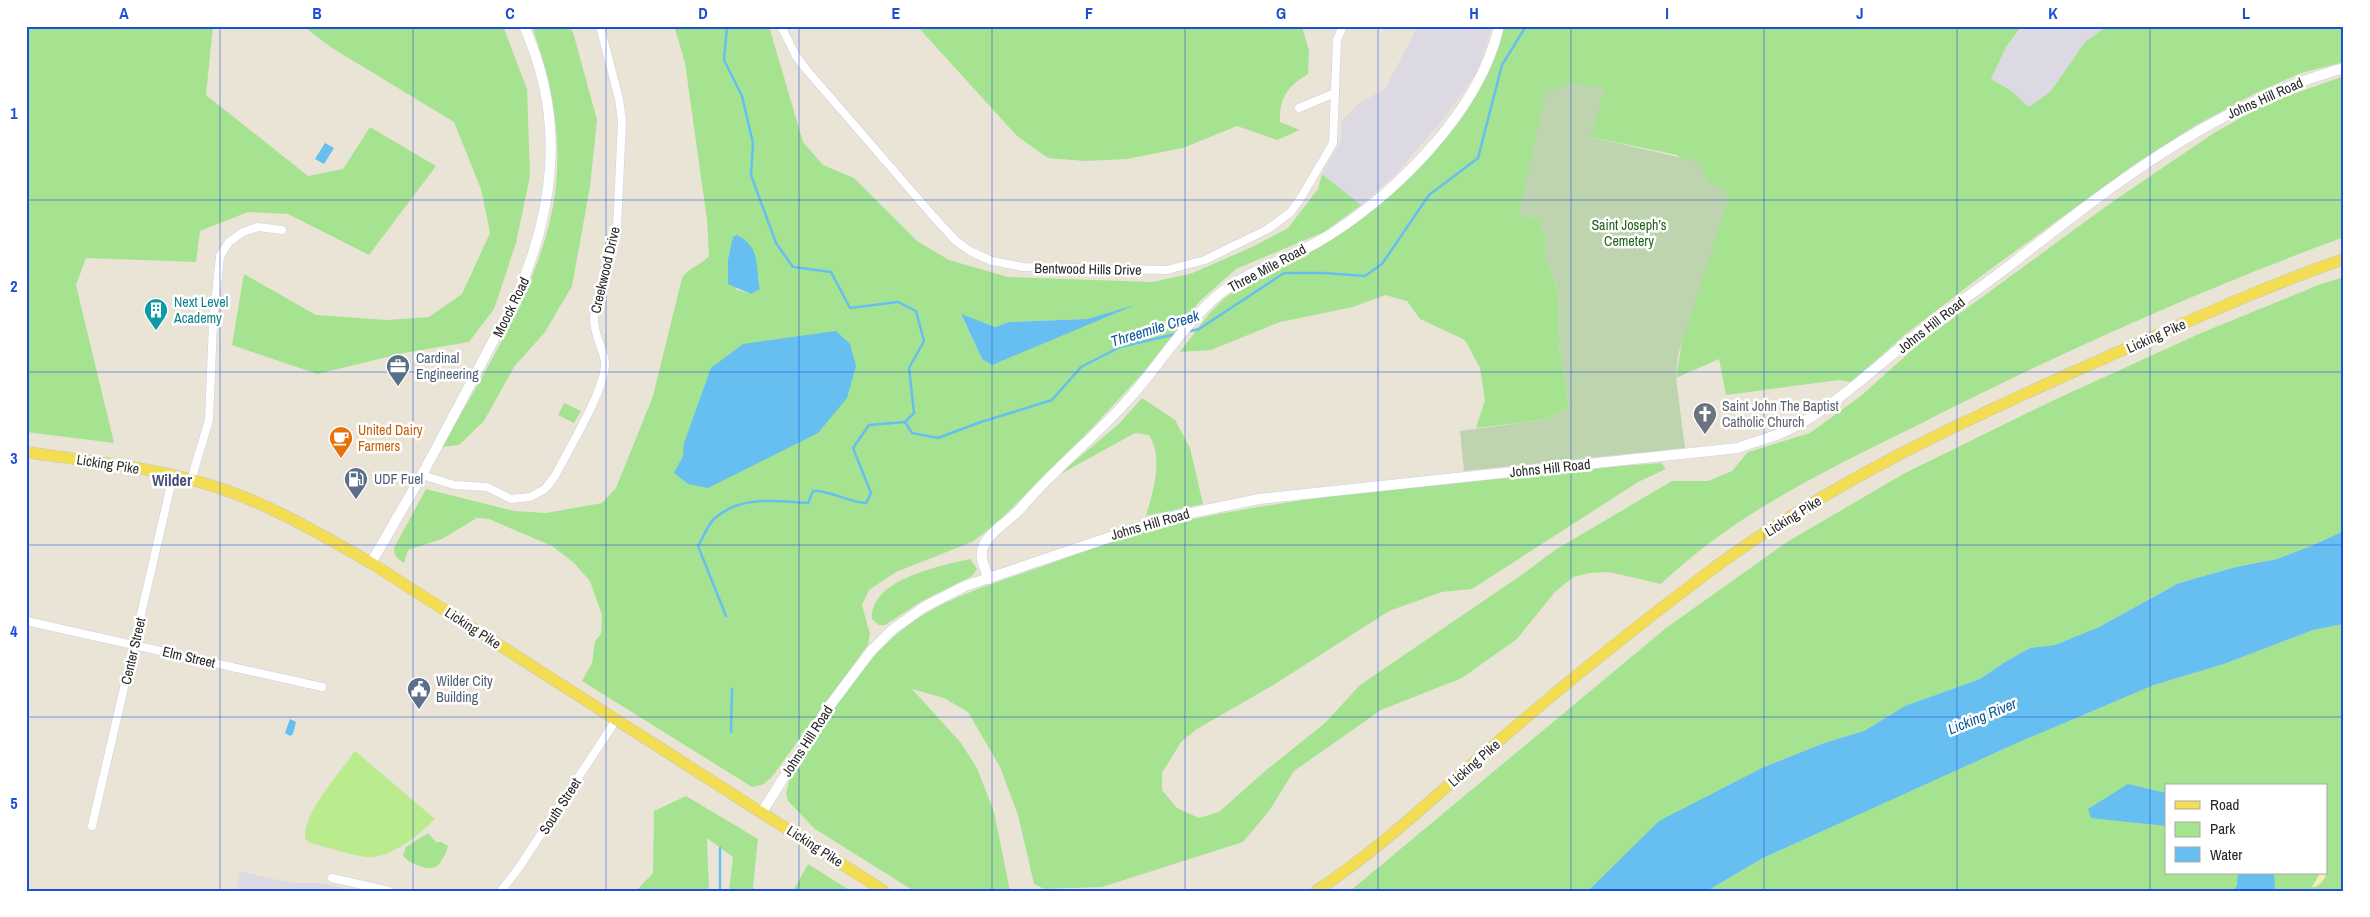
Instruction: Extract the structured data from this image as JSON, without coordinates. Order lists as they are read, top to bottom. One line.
{"streets":{"main road":["Johns Hill Road","Three Mile Road","Moock Road","Licking Pike"],"street":["Bentwood Hills Drive","Creekwood Drive","Center Street","Elm Street","South Street"]},"crossings":[["Johns Hill Road","Three Mile Road"],["Johns Hill Road","Licking Pike"],["Creekwood Drive","Moock Road"],["Moock Road","Licking Pike"],["Licking Pike","Center Street"],["Licking Pike","South Street"],["Center Street","Elm Street"]],"districts":["Wilder"],"water":["Threemile Creek","Licking River"],"parks":["Saint Joseph’s Cemetery"],"places":{"building":["Next Level Academy"],"office":["Cardinal Engineering"],"church":["Saint John The Baptist Catholic Church"],"cafe":["United Dairy Farmers"],"fuel station":["UDF Fuel"],"public building":["Wilder City Building"]},"legend":["Road","Park","Water"],"grid":{"columns":["A","B","C","D","E","F","G","H","I","J","K","L"],"rows":["1","2","3","4","5"]}}
